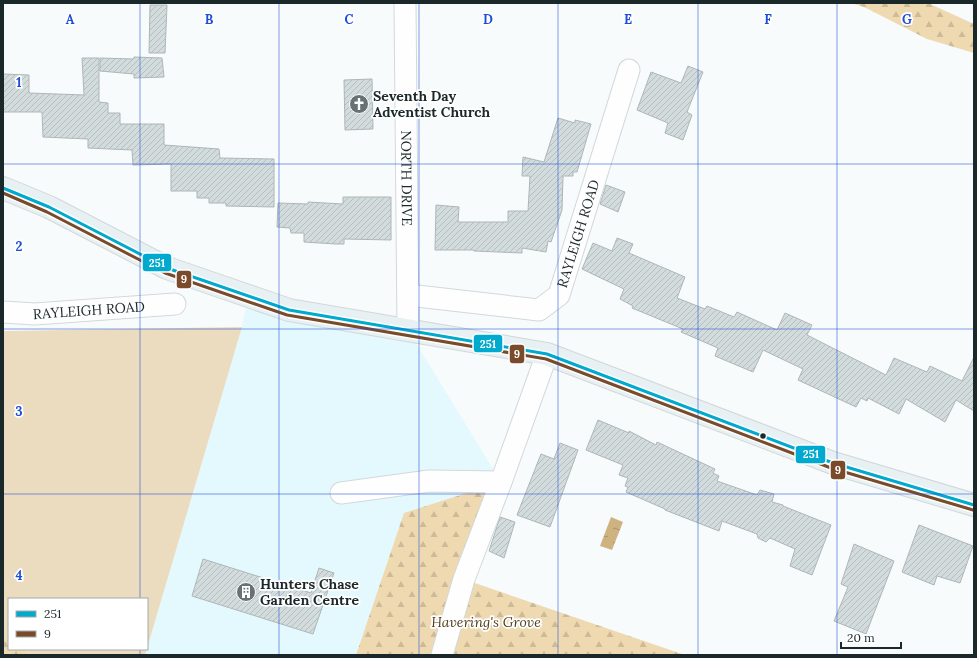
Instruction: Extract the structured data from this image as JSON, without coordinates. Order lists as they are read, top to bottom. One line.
{"streets":{"street":["NORTH DRIVE","RAYLEIGH ROAD"]},"crossings":[["NORTH DRIVE","RAYLEIGH ROAD"]],"parks":["Havering's Grove"],"places":{"church":["Seventh Day Adventist Church"],"building":["Hunters Chase Garden Centre"]},"lines":["transit line 251","transit line 9"],"legend":["251","9"],"scale_bar":"20 m","grid":{"columns":["A","B","C","D","E","F","G"],"rows":["1","2","3","4"]}}
